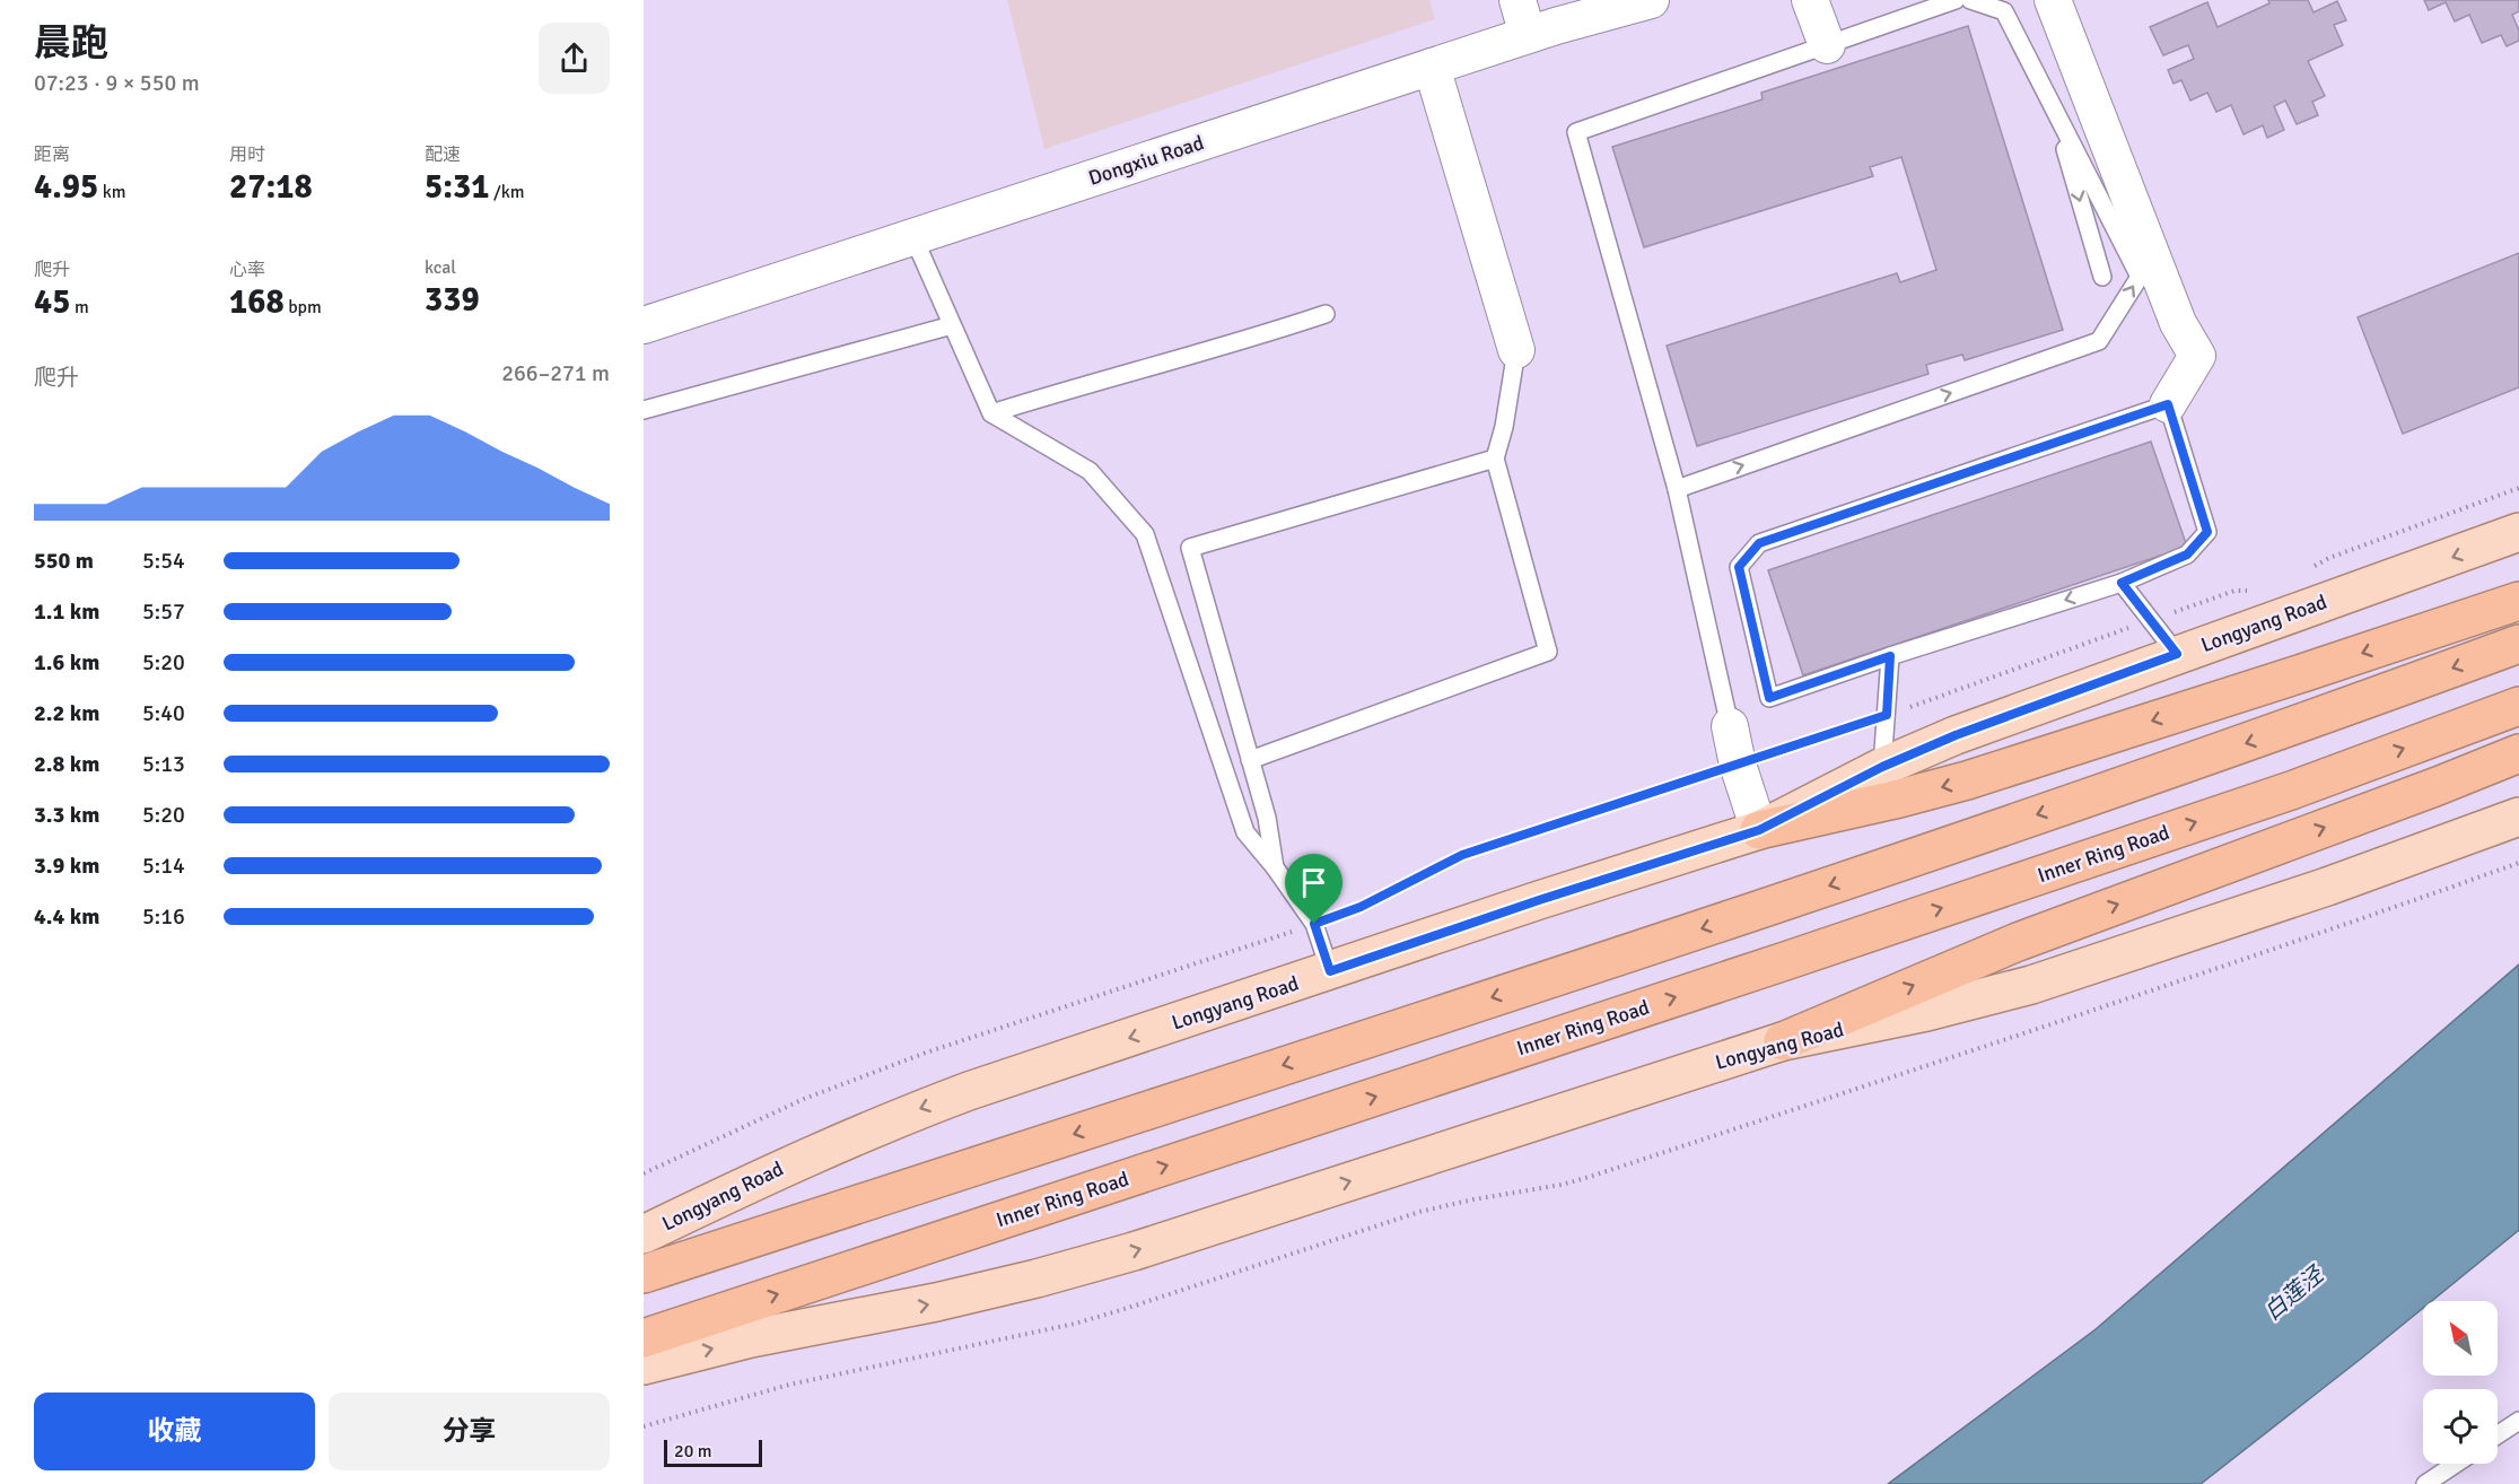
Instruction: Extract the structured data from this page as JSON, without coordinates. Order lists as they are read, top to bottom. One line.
{"streets":{"highway":["Inner Ring Road"],"main road":["Longyang Road"],"street":["Dongxiu Road"]},"water":["白莲泾"],"scale_bar":"20 m","north":"top left","page":{"heading":["晨跑","07:23 · 9 × 550 m"],"stats":[["距离","4.95 km"],["用时","27:18"],["配速","5:31 /km"],["爬升","45 m"],["心率","168 bpm"],["kcal","339"]],"chart":["爬升","266–271 m"],"list":[{"name":"550 m","note":"5:54"},{"name":"1.1 km","note":"5:57"},{"name":"1.6 km","note":"5:20"},{"name":"2.2 km","note":"5:40"},{"name":"2.8 km","note":"5:13"},{"name":"3.3 km","note":"5:20"},{"name":"3.9 km","note":"5:14"},{"name":"4.4 km","note":"5:16"}],"buttons":["收藏","分享"],"scale":"20 m"}}
